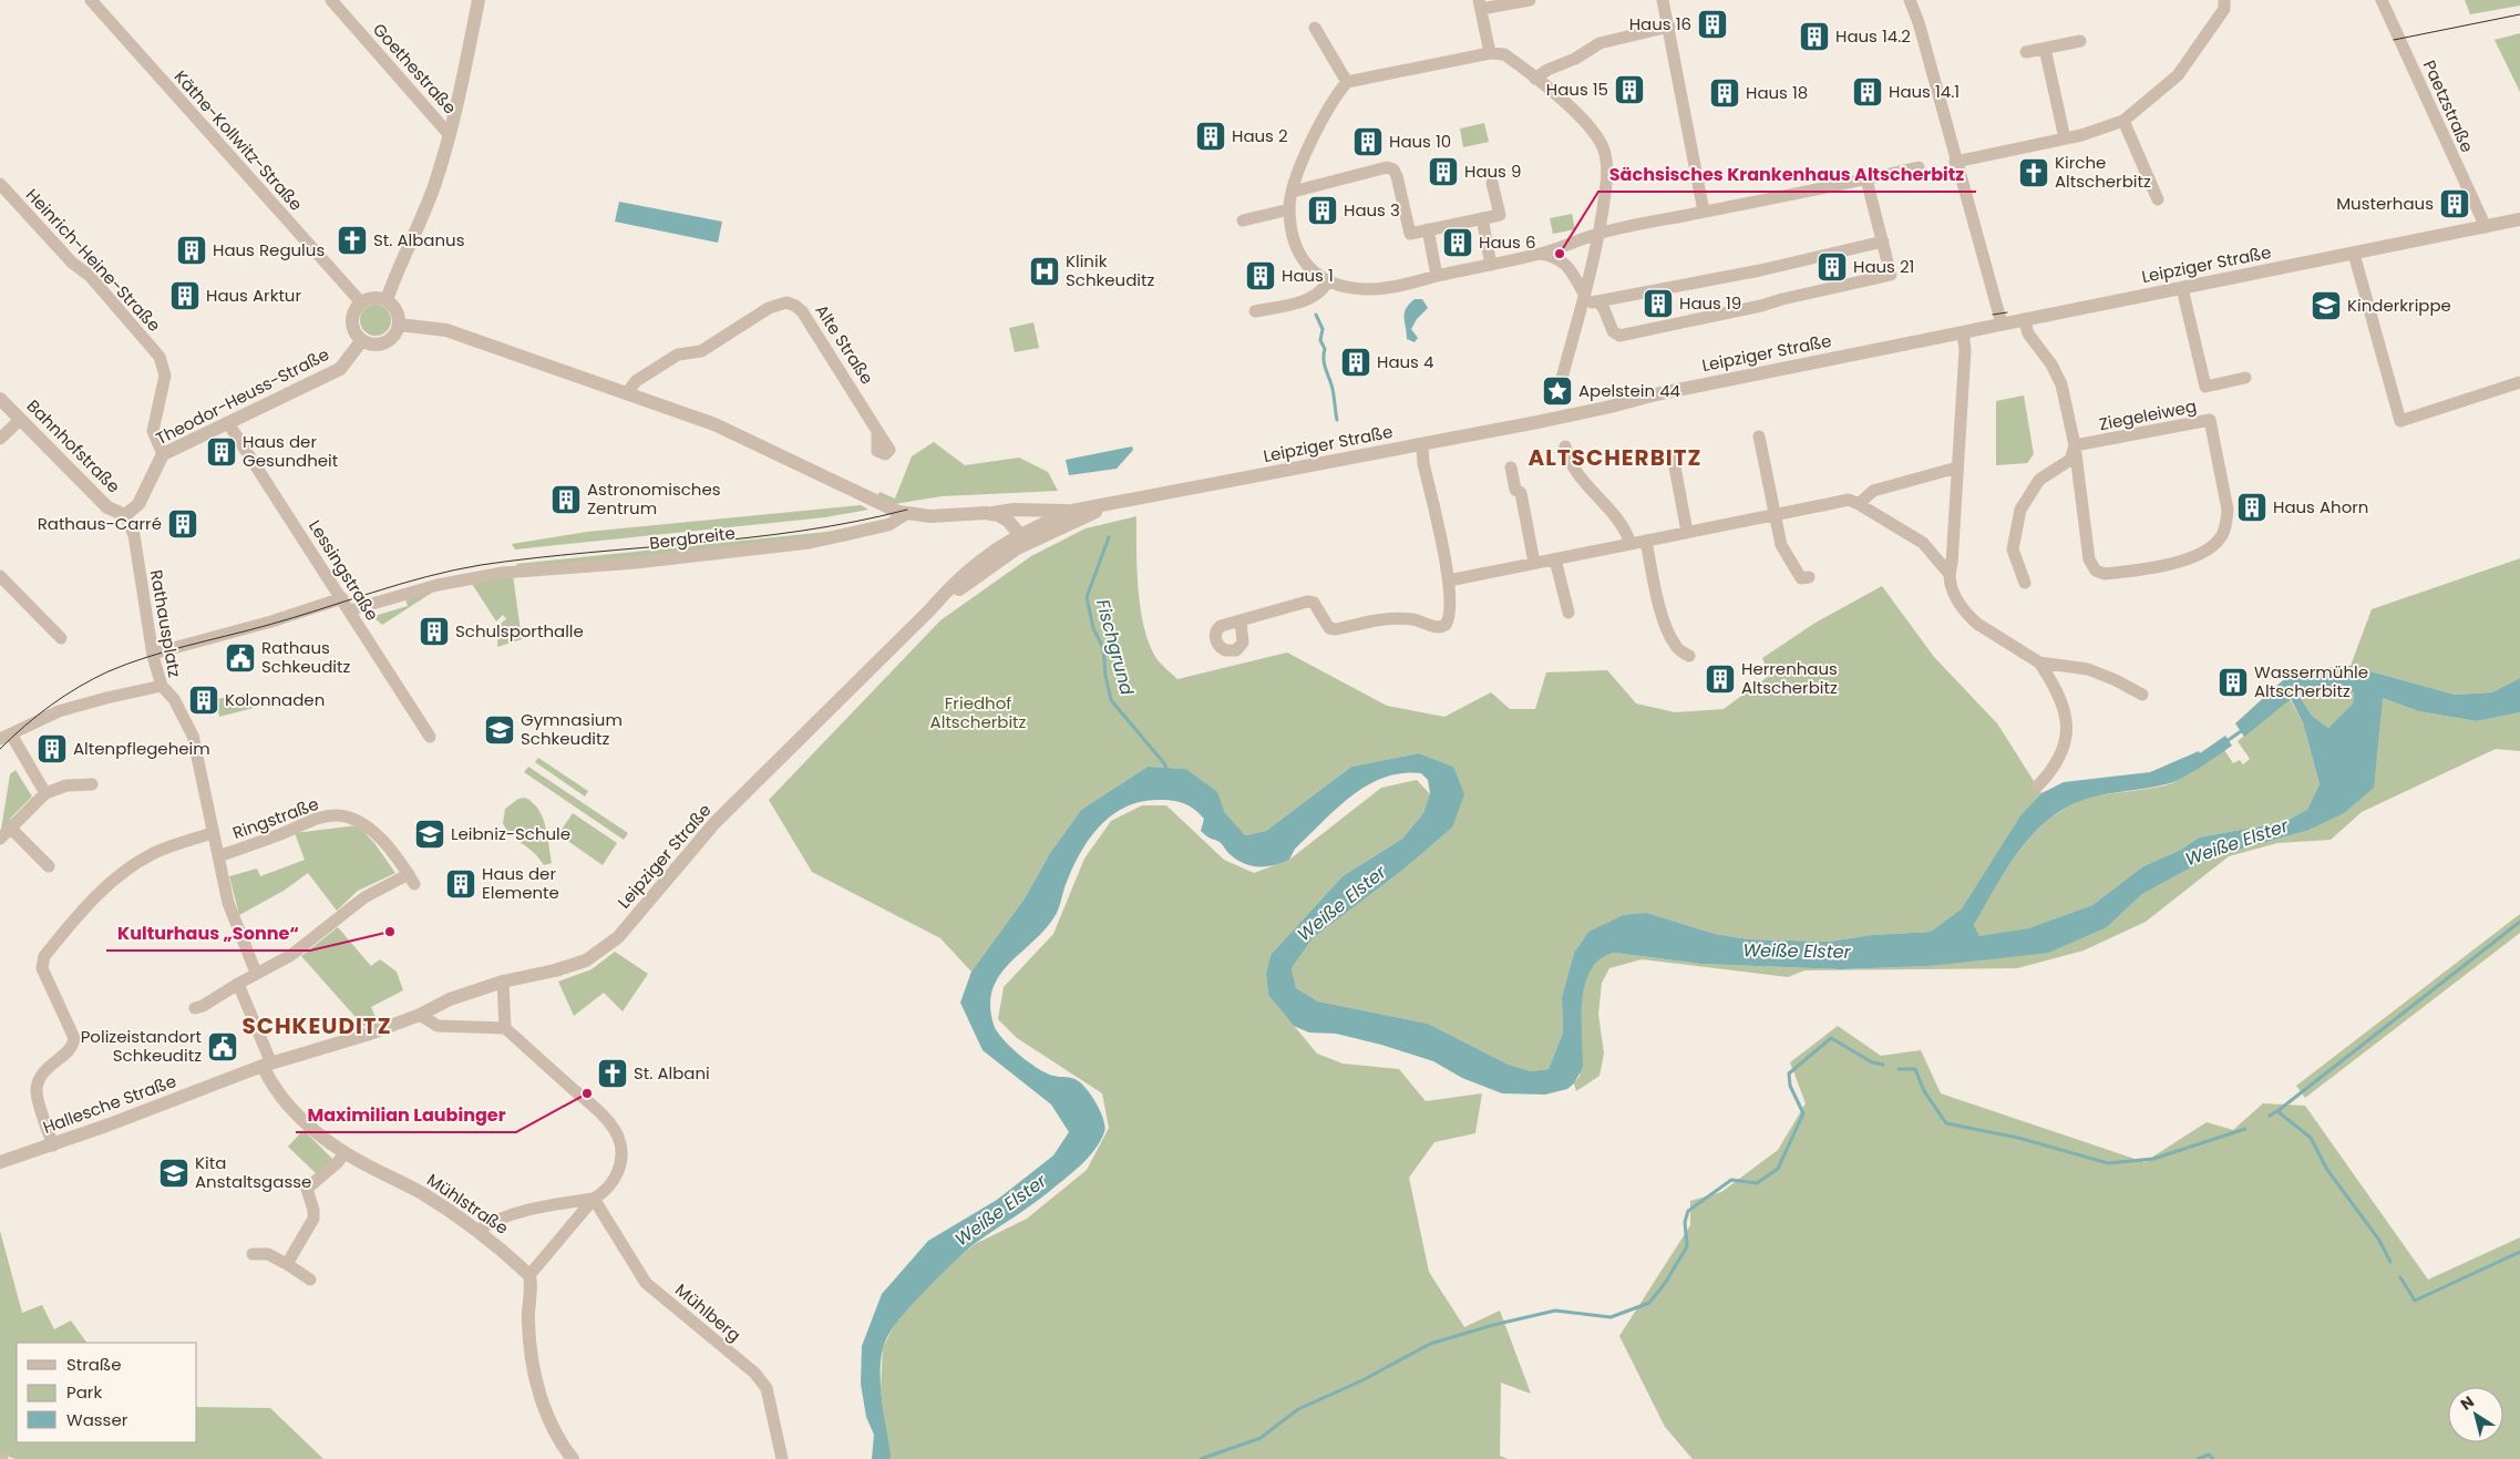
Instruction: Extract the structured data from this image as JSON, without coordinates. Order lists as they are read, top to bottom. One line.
{"streets":{"street":["Goethestraße","Paetzstraße","Käthe-Kollwitz-Straße","Heinrich-Heine-Straße","Leipziger Straße","Alte Straße","Theodor-Heuss-Straße","Ziegeleiweg","Bahnhofstraße","Bergbreite","Lessingstraße","Rathausplatz","Ringstraße","Hallesche Straße","Mühlstraße","Mühlberg"]},"crossings":[["Paetzstraße","Leipziger Straße"],["Käthe-Kollwitz-Straße","Theodor-Heuss-Straße"],["Heinrich-Heine-Straße","Theodor-Heuss-Straße"],["Leipziger Straße","Ziegeleiweg"],["Leipziger Straße","Hallesche Straße"],["Theodor-Heuss-Straße","Bahnhofstraße"],["Theodor-Heuss-Straße","Lessingstraße"],["Theodor-Heuss-Straße","Rathausplatz"],["Bahnhofstraße","Rathausplatz"],["Bergbreite","Lessingstraße"],["Ringstraße","Hallesche Straße"],["Hallesche Straße","Mühlstraße"]],"districts":["ALTSCHERBITZ","SCHKEUDITZ"],"water":["Fischgrund","Weiße Elster"],"parks":["Friedhof Altscherbitz"],"places":{"building":["Haus 16","Haus 14.2","Haus 15","Haus 14.1","Haus 18","Haus 2","Haus 10","Haus 9","Musterhaus","Haus 3","Haus 6","Haus Regulus","Haus 21","Haus 1","Haus Arktur","Haus 19","Haus 4","Haus der Gesundheit","Astronomisches Zentrum","Haus Ahorn","Rathaus-Carré","Schulsporthalle","Herrenhaus Altscherbitz","Wassermühle Altscherbitz","Kolonnaden","Altenpflegeheim","Haus der Elemente"],"church":["Kirche Altscherbitz","St. Albanus","St. Albani"],"other":["Sächsisches Krankenhaus Altscherbitz","Kulturhaus „Sonne“","Maximilian Laubinger"],"hospital":["Klinik Schkeuditz"],"school or university":["Kinderkrippe","Gymnasium Schkeuditz","Leibniz-Schule","Kita Anstaltsgasse"],"place":["Apelstein 44"],"public building":["Rathaus Schkeuditz","Polizeistandort Schkeuditz"]},"legend":["Straße","Park","Wasser"],"north":"top left"}
